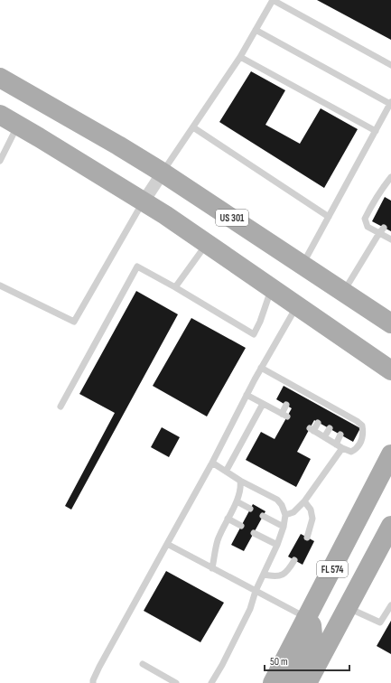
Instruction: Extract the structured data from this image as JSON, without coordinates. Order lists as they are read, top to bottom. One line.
{"streets":{"main road":["US 301","FL 574"]},"scale_bar":"50 m"}
